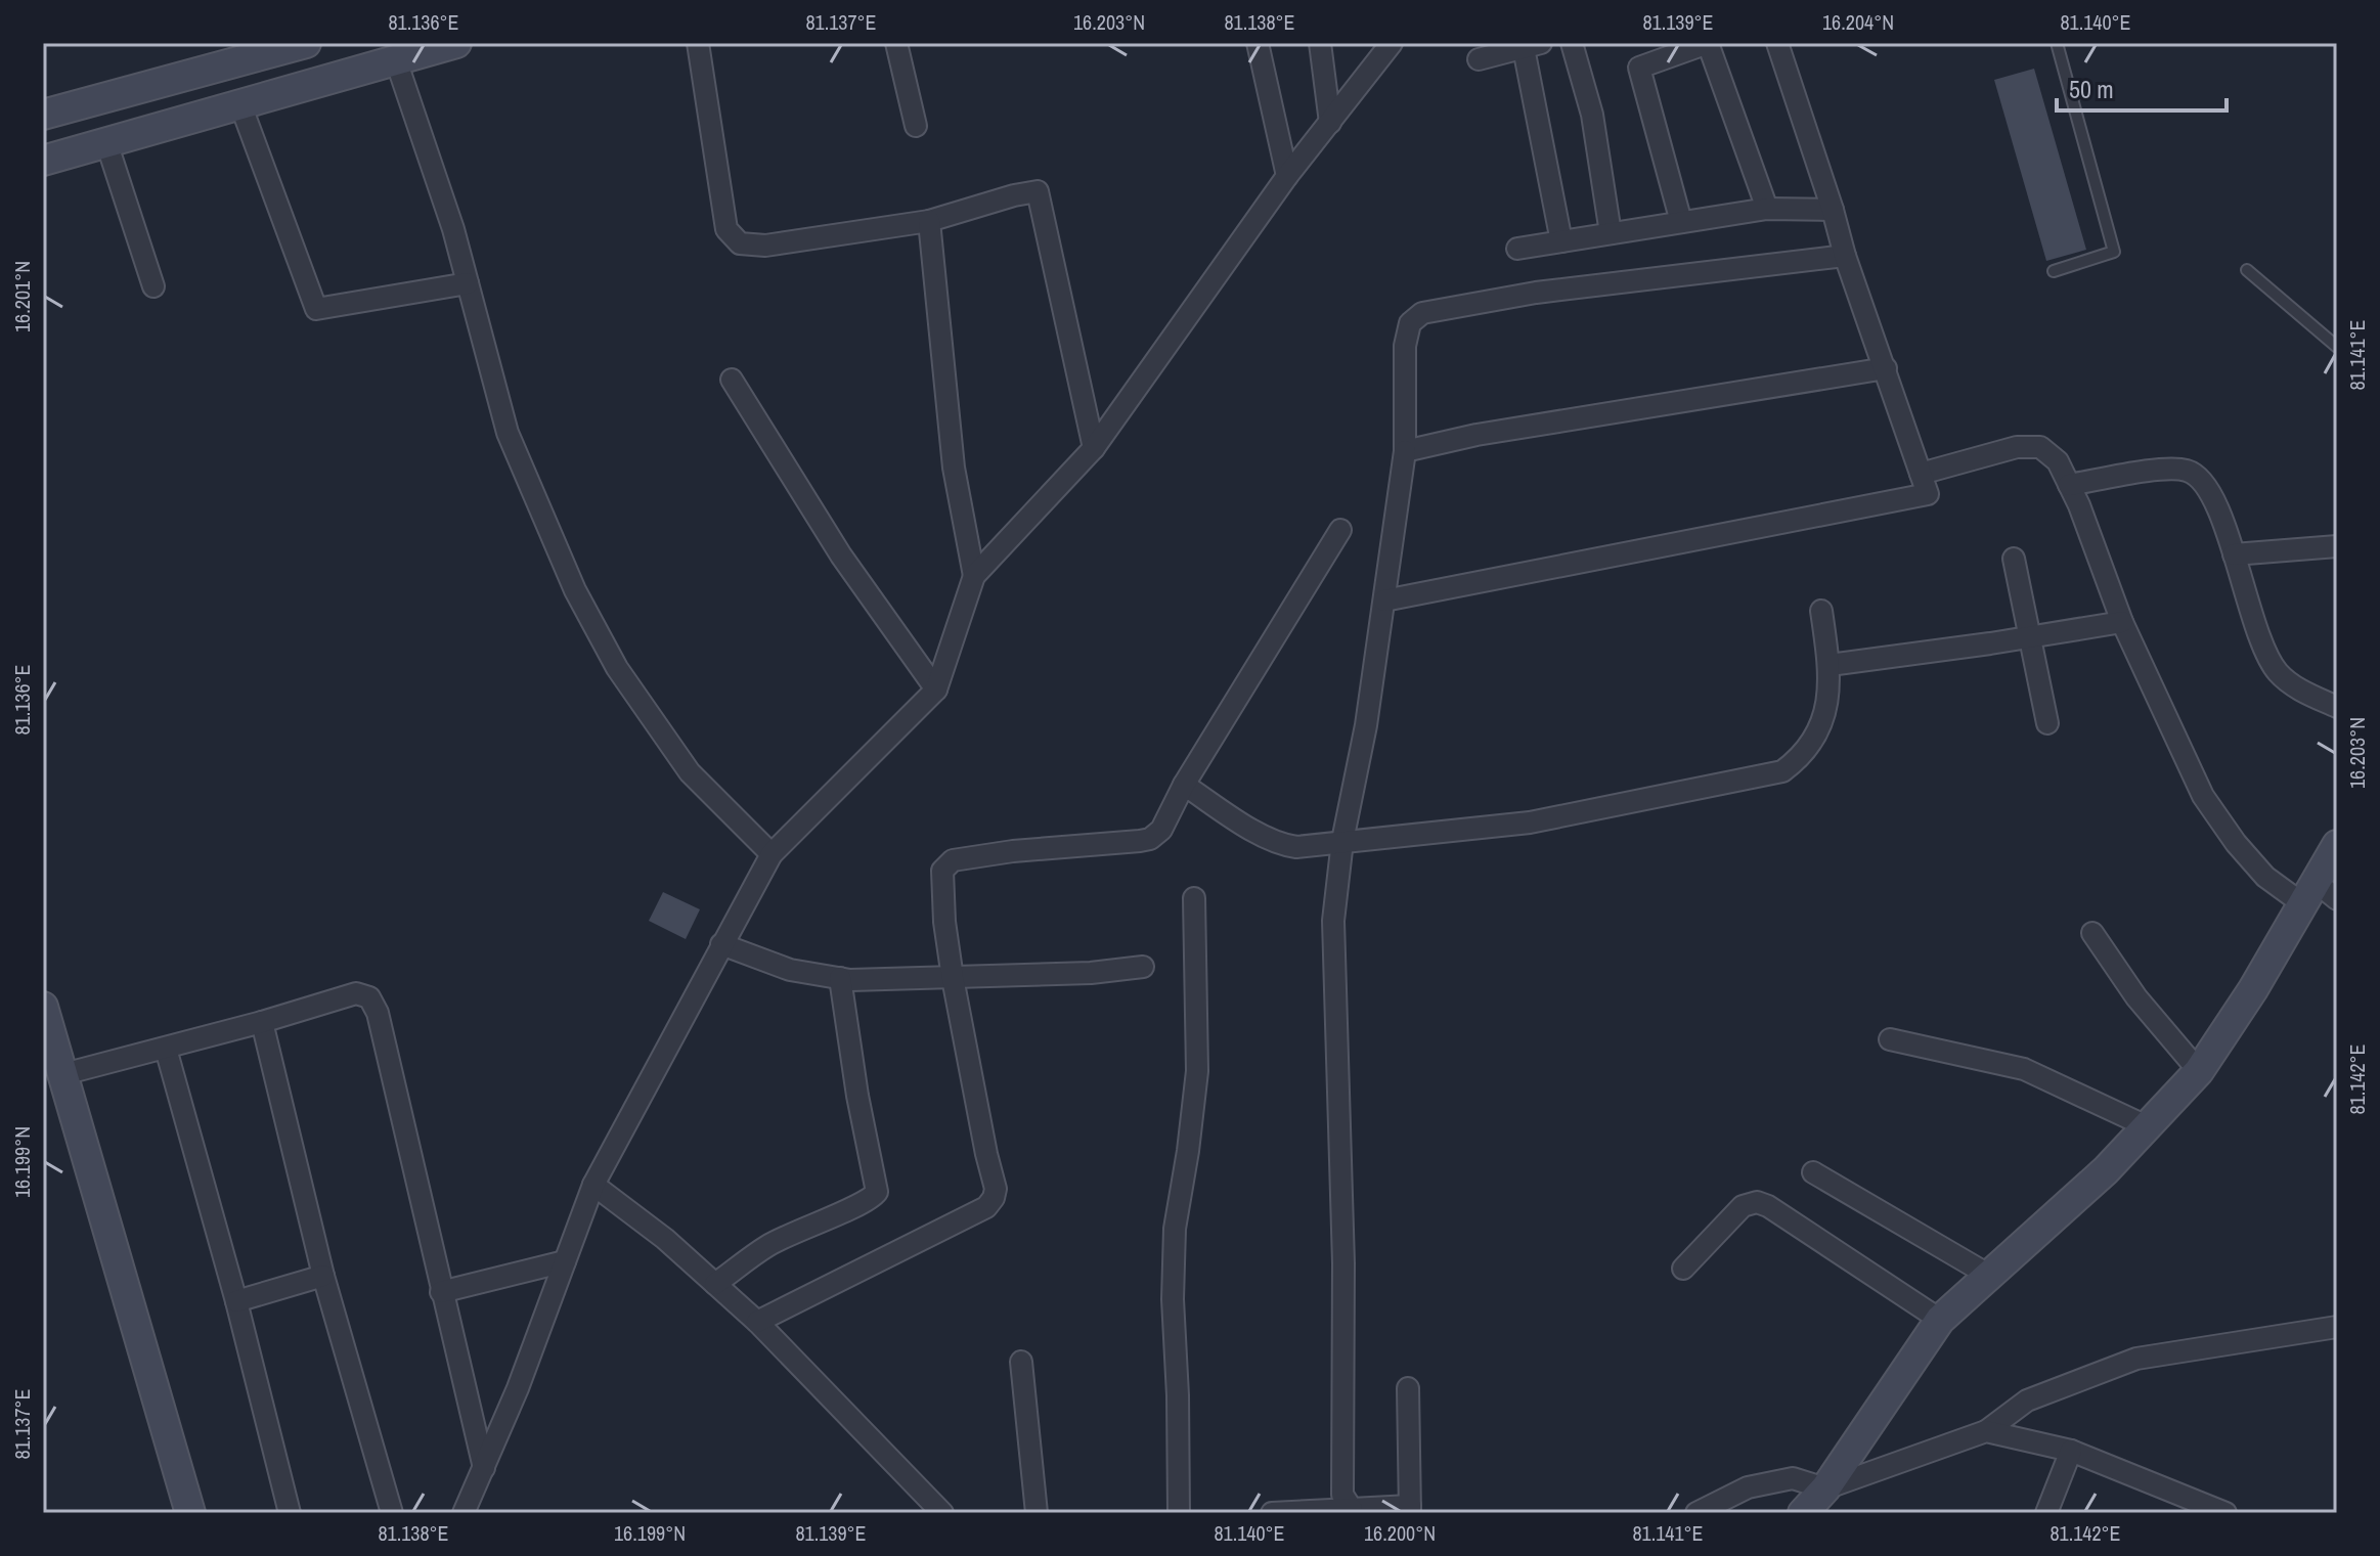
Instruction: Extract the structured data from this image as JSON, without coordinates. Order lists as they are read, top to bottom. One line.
{"scale_bar":"50 m","coordinates":["81.136°E","81.137°E","16.203°N","81.138°E","81.139°E","16.204°N","81.140°E","16.201°N","81.141°E","81.142°E","16.199°N","16.200°N"]}
